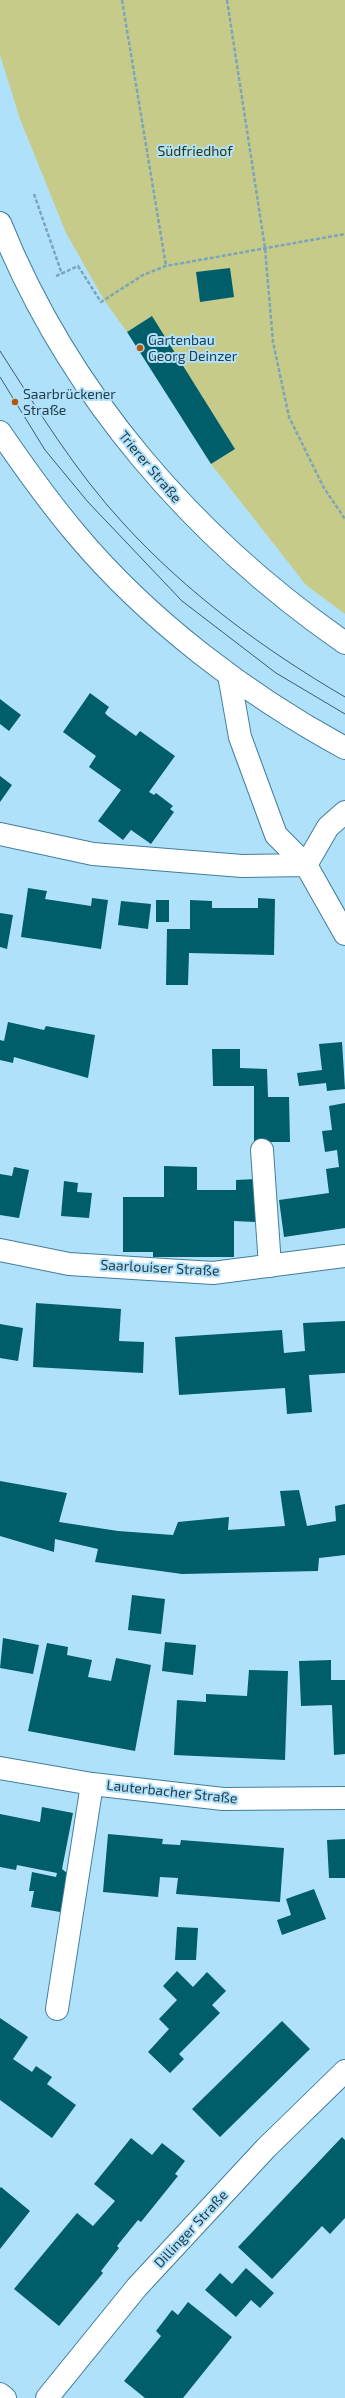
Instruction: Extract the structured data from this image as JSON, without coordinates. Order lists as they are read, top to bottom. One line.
{"streets":{"street":["Trierer Straße","Saarlouiser Straße","Lauterbacher Straße","Dillinger Straße"]},"parks":["Südfriedhof"],"places":["Gartenbau Georg Deinzer","Saarbrückener Straße"]}
